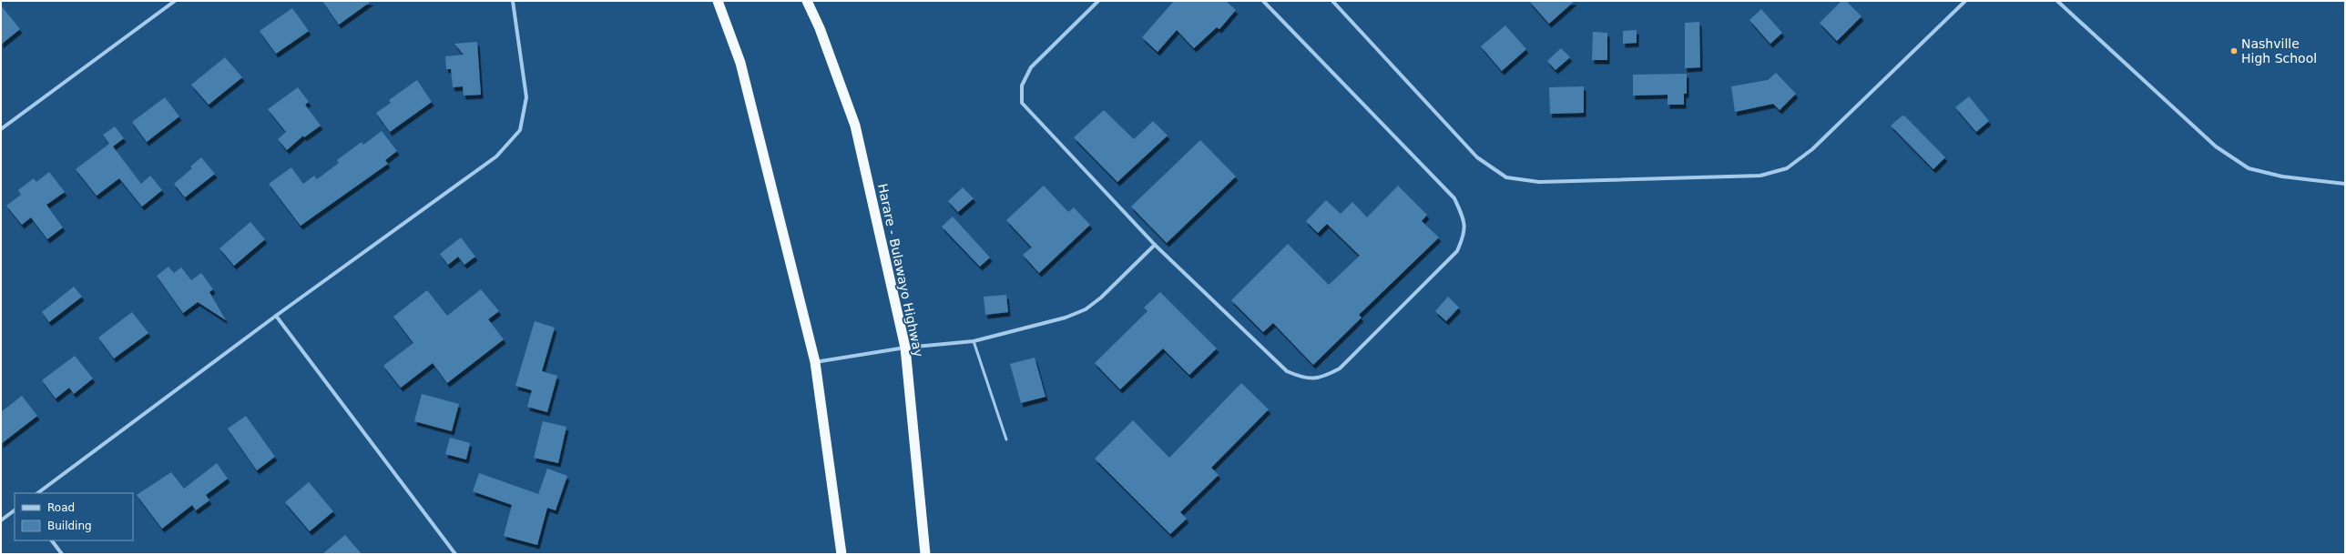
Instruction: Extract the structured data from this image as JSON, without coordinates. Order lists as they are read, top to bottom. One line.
{"streets":{"highway":["Harare - Bulawayo Highway"]},"places":["Nashville High School"],"legend":["Road","Building"]}
